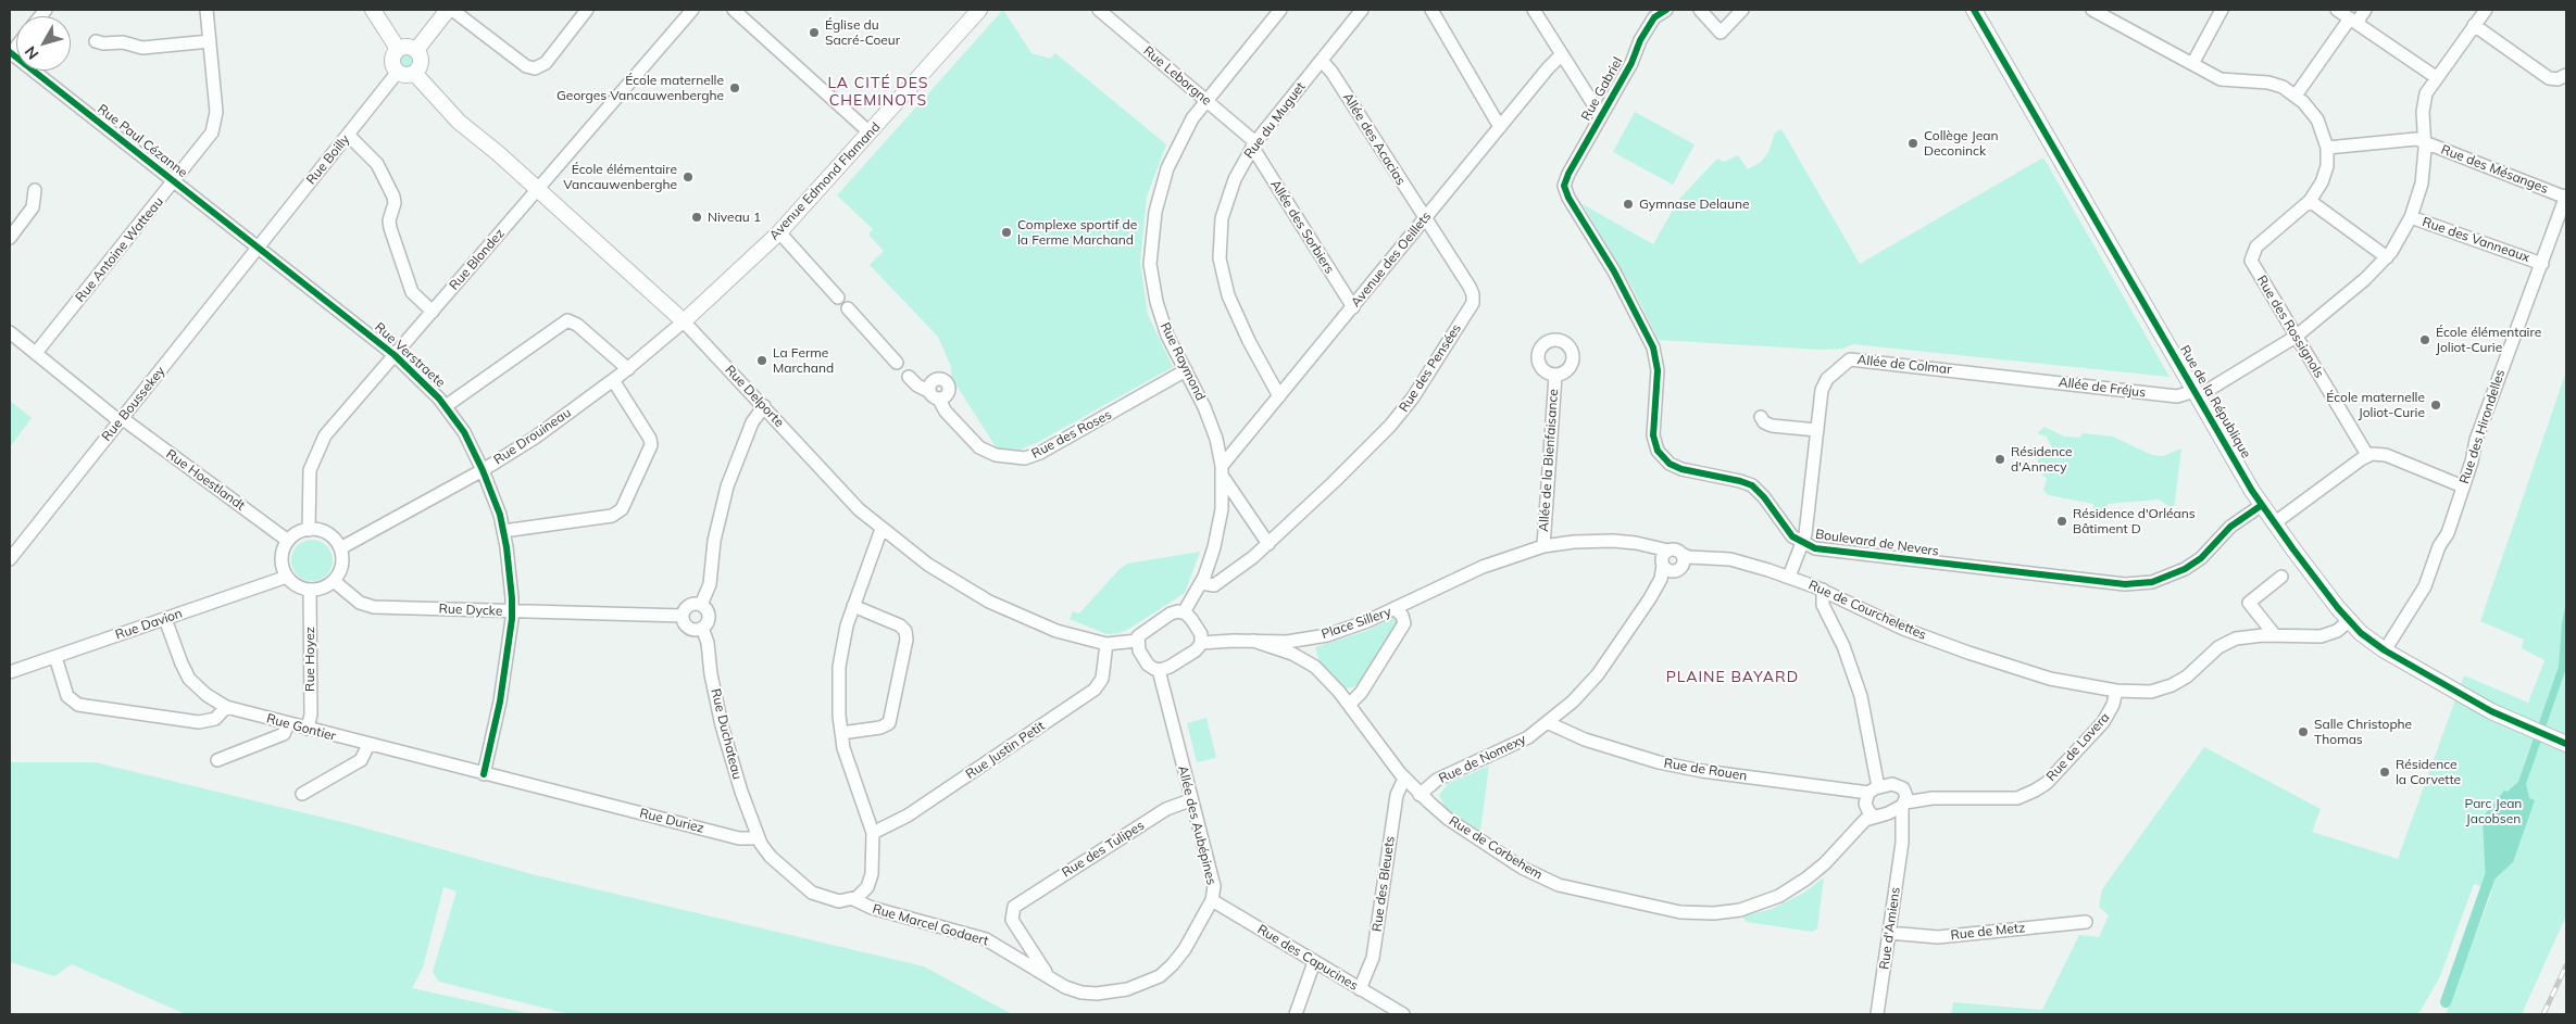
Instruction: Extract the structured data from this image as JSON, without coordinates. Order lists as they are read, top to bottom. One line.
{"streets":{"street":["Rue Leborgne","Rue Gabriel","Rue du Muguet","Allée des Acacias","Rue Paul Cézanne","Rue Boilly","Rue des Mésanges","Avenue Edmond Flamand","Allée des Sorbiers","Rue des Vanneaux","Rue Antoine Watteau","Rue Blondez","Avenue des Oeillets","Rue des Rossignols","Rue Verstraete","Rue Raymond","Allée de Colmar","Rue des Pensées","Allée de Fréjus","Rue Delporte","Rue de la République","Rue Boussekey","Rue des Hirondelles","Rue des Roses","Rue Drouineau","Allée de la Bienfaisance","Rue Hoestlandt","Boulevard de Nevers","Rue Dycke","Rue de Courchelettes","Place Sillery","Rue Davion","Rue Hoyez","Rue Gontier","Rue Duchateau","Rue de Lavera","Rue Justin Petit","Rue de Nomexy","Rue de Rouen","Rue Duriez","Allée des Aubépines","Rue de Corbehem","Rue des Tulipes","Rue des Bleuets","Rue Marcel Godaert","Rue d'Amiens","Rue de Metz","Rue des Capucines"]},"crossings":[["Rue Leborgne","Rue du Muguet"],["Rue Leborgne","Allée des Sorbiers"],["Rue Leborgne","Rue Raymond"],["Rue Gabriel","Boulevard de Nevers"],["Rue du Muguet","Allée des Acacias"],["Rue du Muguet","Allée des Sorbiers"],["Rue du Muguet","Avenue des Oeillets"],["Allée des Acacias","Avenue des Oeillets"],["Allée des Acacias","Rue des Pensées"],["Rue Paul Cézanne","Rue Boilly"],["Rue Paul Cézanne","Rue Antoine Watteau"],["Rue Paul Cézanne","Rue Verstraete"],["Rue Paul Cézanne","Rue Boussekey"],["Rue Boilly","Rue Verstraete"],["Rue Boilly","Rue Delporte"],["Rue Boilly","Rue Boussekey"],["Rue des Mésanges","Rue des Hirondelles"],["Avenue Edmond Flamand","Rue Delporte"],["Avenue Edmond Flamand","Rue Drouineau"],["Allée des Sorbiers","Avenue des Oeillets"],["Rue des Vanneaux","Rue des Hirondelles"],["Rue Blondez","Rue Verstraete"],["Rue Blondez","Rue Delporte"],["Rue Blondez","Rue Drouineau"],["Rue Blondez","Rue Hoestlandt"],["Rue Blondez","Rue Dycke"],["Rue Blondez","Rue Davion"],["Rue Blondez","Rue Hoyez"],["Avenue des Oeillets","Rue Raymond"],["Avenue des Oeillets","Rue des Pensées"],["Rue Verstraete","Rue Boussekey"],["Rue Verstraete","Rue Drouineau"],["Rue Verstraete","Rue Dycke"],["Rue Verstraete","Rue Gontier"],["Rue Verstraete","Rue Duriez"],["Rue Raymond","Rue des Pensées"],["Rue Raymond","Rue Delporte"],["Rue Raymond","Rue des Roses"],["Rue Raymond","Place Sillery"],["Rue Raymond","Allée des Aubépines"],["Allée de Colmar","Allée de Fréjus"],["Allée de Colmar","Boulevard de Nevers"],["Allée de Colmar","Rue de Courchelettes"],["Allée de Fréjus","Rue de la République"],["Rue Delporte","Rue Drouineau"],["Rue Delporte","Place Sillery"],["Rue Delporte","Rue Justin Petit"],["Rue Delporte","Allée des Aubépines"],["Rue de la République","Rue des Hirondelles"],["Rue de la République","Boulevard de Nevers"],["Rue Boussekey","Rue Hoestlandt"],["Rue Drouineau","Rue Hoestlandt"],["Rue Drouineau","Rue Dycke"],["Rue Drouineau","Rue Davion"],["Rue Drouineau","Rue Hoyez"],["Rue Hoestlandt","Rue Dycke"],["Rue Hoestlandt","Rue Davion"],["Rue Hoestlandt","Rue Hoyez"],["Rue Dycke","Rue Davion"],["Rue Dycke","Rue Hoyez"],["Rue Dycke","Rue Duchateau"],["Rue de Courchelettes","Rue de Lavera"],["Rue de Courchelettes","Rue de Nomexy"],["Place Sillery","Allée des Aubépines"],["Place Sillery","Rue de Corbehem"],["Rue Davion","Rue Hoyez"],["Rue Davion","Rue Gontier"],["Rue Hoyez","Rue Gontier"],["Rue Gontier","Rue Duriez"],["Rue Duchateau","Rue Duriez"],["Rue de Lavera","Rue de Rouen"],["Rue de Lavera","Rue de Corbehem"],["Rue de Lavera","Rue d'Amiens"],["Rue de Nomexy","Rue de Rouen"],["Rue de Nomexy","Rue de Corbehem"],["Rue de Rouen","Rue d'Amiens"],["Allée des Aubépines","Rue des Tulipes"],["Allée des Aubépines","Rue Marcel Godaert"],["Allée des Aubépines","Rue des Capucines"],["Rue de Corbehem","Rue des Bleuets"],["Rue des Tulipes","Rue Marcel Godaert"],["Rue des Bleuets","Rue des Capucines"],["Rue d'Amiens","Rue de Metz"]],"districts":["LA CITÉ DES CHEMINOTS","PLAINE BAYARD"],"parks":["Parc Jean Jacobsen"],"places":["Église du Sacré-Coeur","École maternelle Georges Vancauwenberghe","Collège Jean Deconinck","École élémentaire Vancauwenberghe","Gymnase Delaune","Niveau 1","Complexe sportif de la Ferme Marchand","École élémentaire Joliot-Curie","La Ferme Marchand","École maternelle Joliot-Curie","Résidence d'Annecy","Résidence d'Orléans Bâtiment D","Salle Christophe Thomas","Résidence la Corvette"],"north":"bottom left"}
